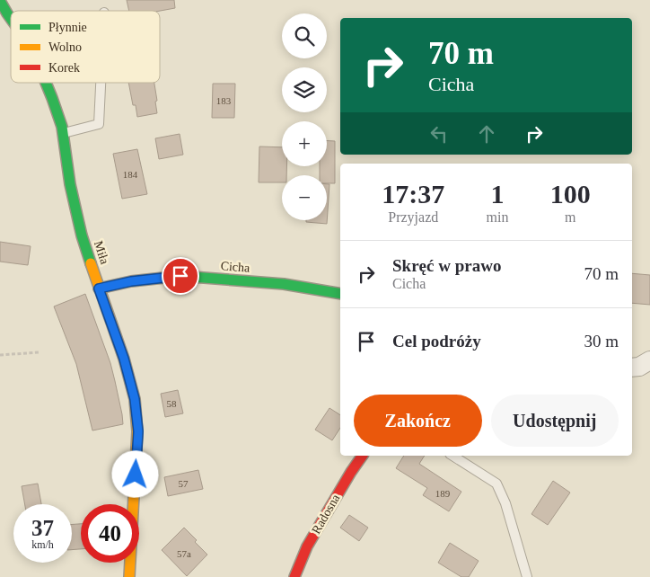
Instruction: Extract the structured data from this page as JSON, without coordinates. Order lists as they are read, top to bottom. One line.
{"streets":{"street":["Miła","Cicha","Radosna"]},"crossings":[["Miła","Cicha"]],"house_numbers":["183","184","58","57","189","57a"],"legend":["Płynnie","Wolno","Korek"],"page":{"map_buttons":["+","−"],"turn":["70 m","Cicha"],"eta":["17:37","Przyjazd","1","min","100","m"],"list":[{"name":"Skręć w prawo","note":"Cicha","value":"70 m"},{"name":"Cel podróży","value":"30 m"}],"buttons":["Zakończ","Udostępnij"],"speed":"37 km/h","limit":"40"}}
